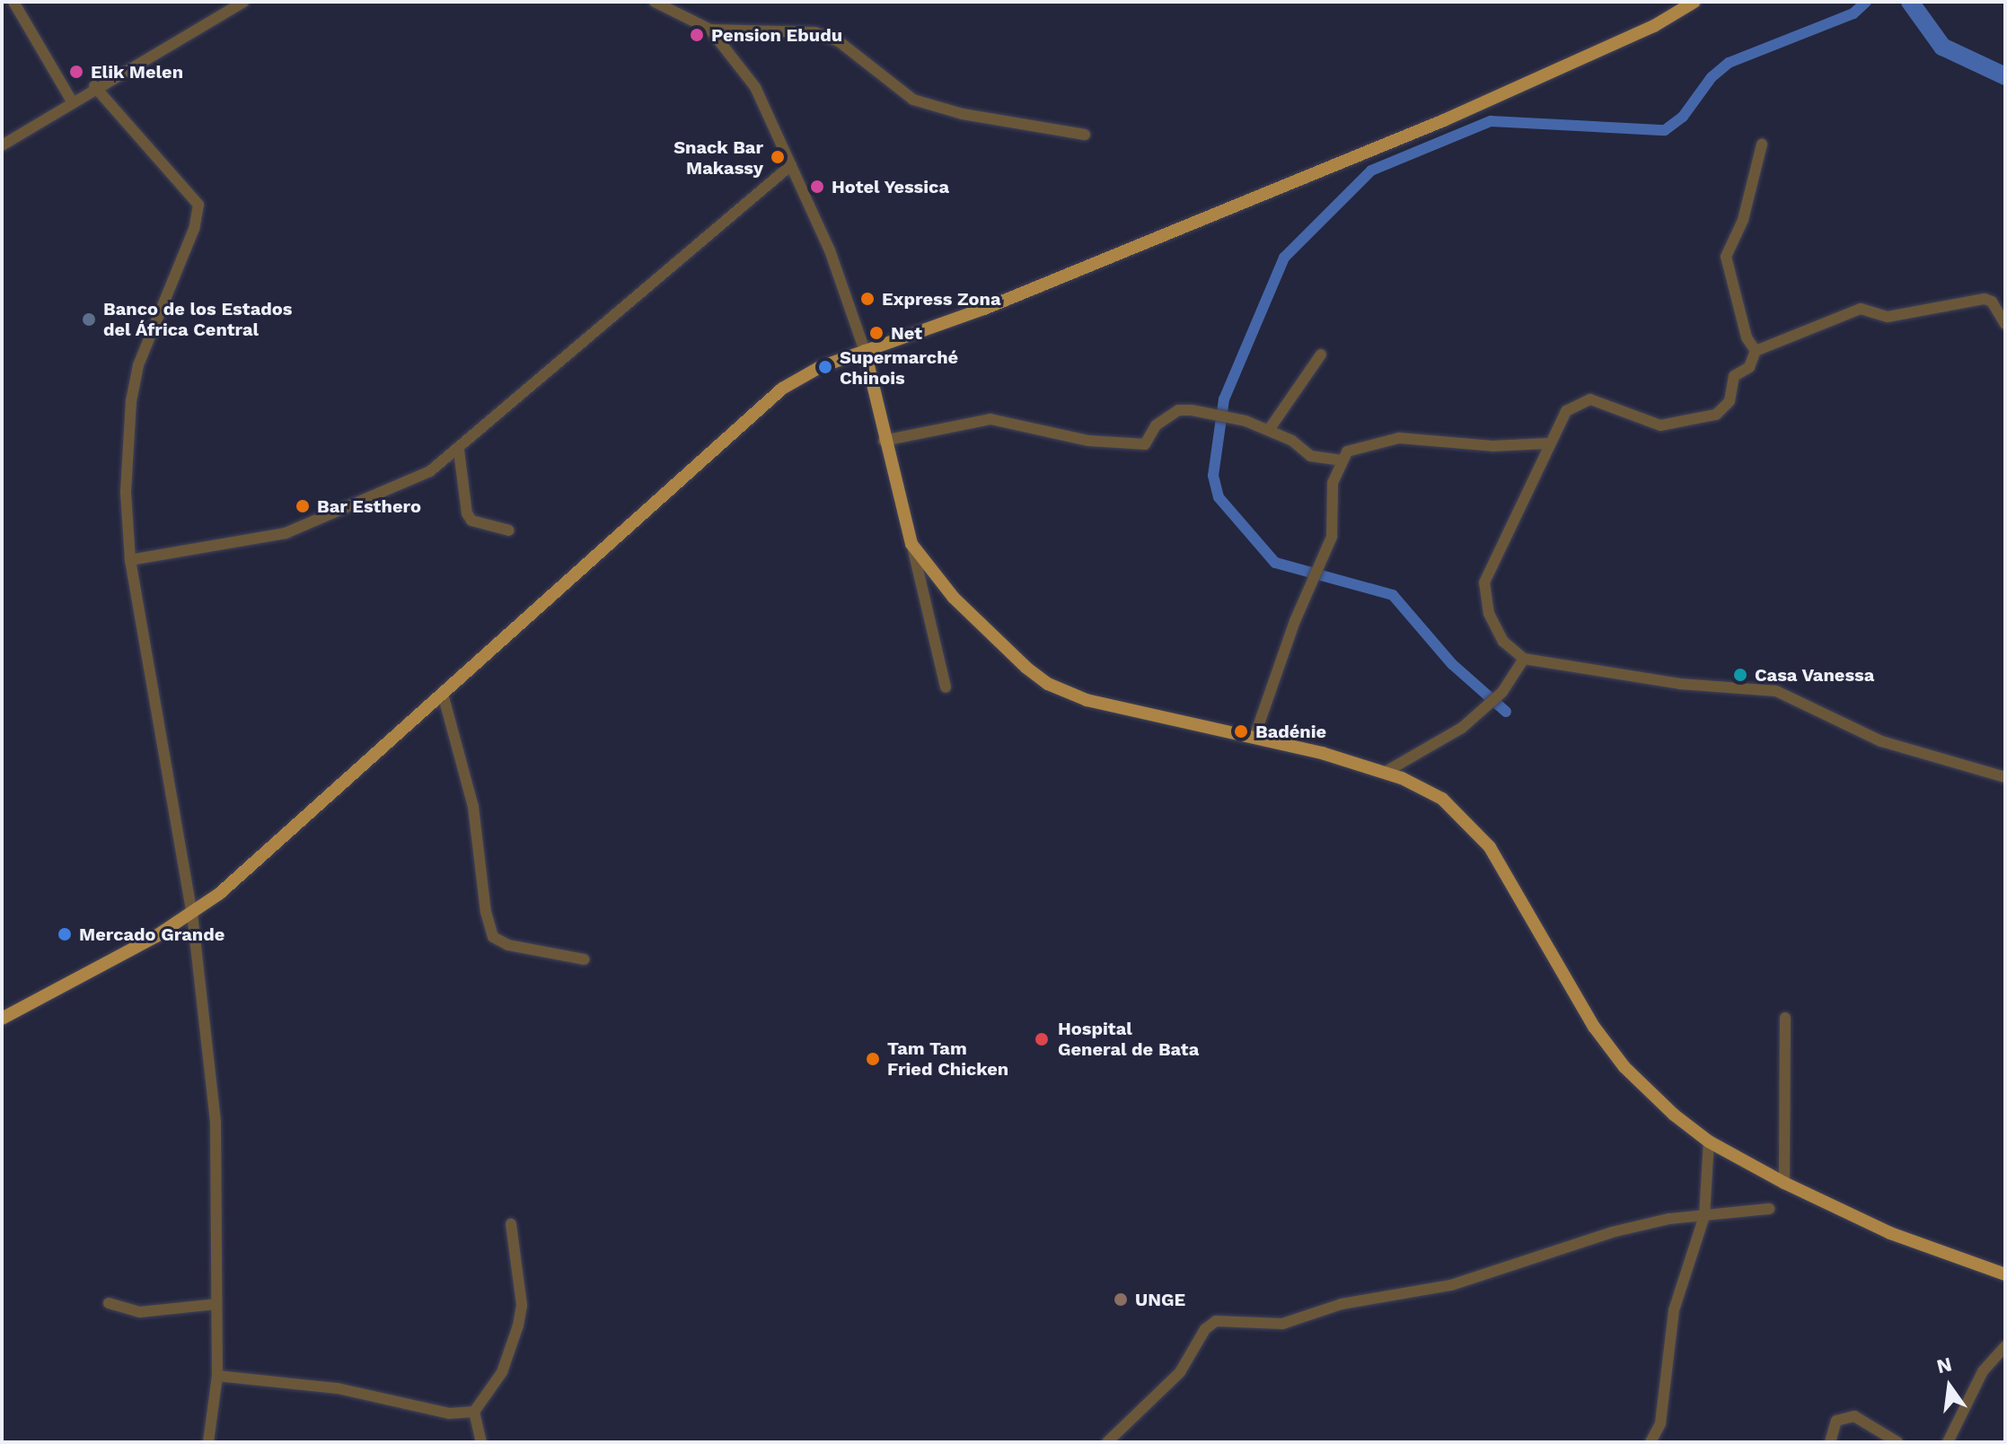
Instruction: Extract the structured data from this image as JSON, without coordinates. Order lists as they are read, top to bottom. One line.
{"places":["Pension Ebudu","Elik Melen","Snack Bar Makassy","Hotel Yessica","Express Zona","Banco de los Estados del África Central","Net","Supermarché Chinois","Bar Esthero","Casa Vanessa","Badénie","Mercado Grande","Hospital General de Bata","Tam Tam Fried Chicken","UNGE"],"north":"top"}
